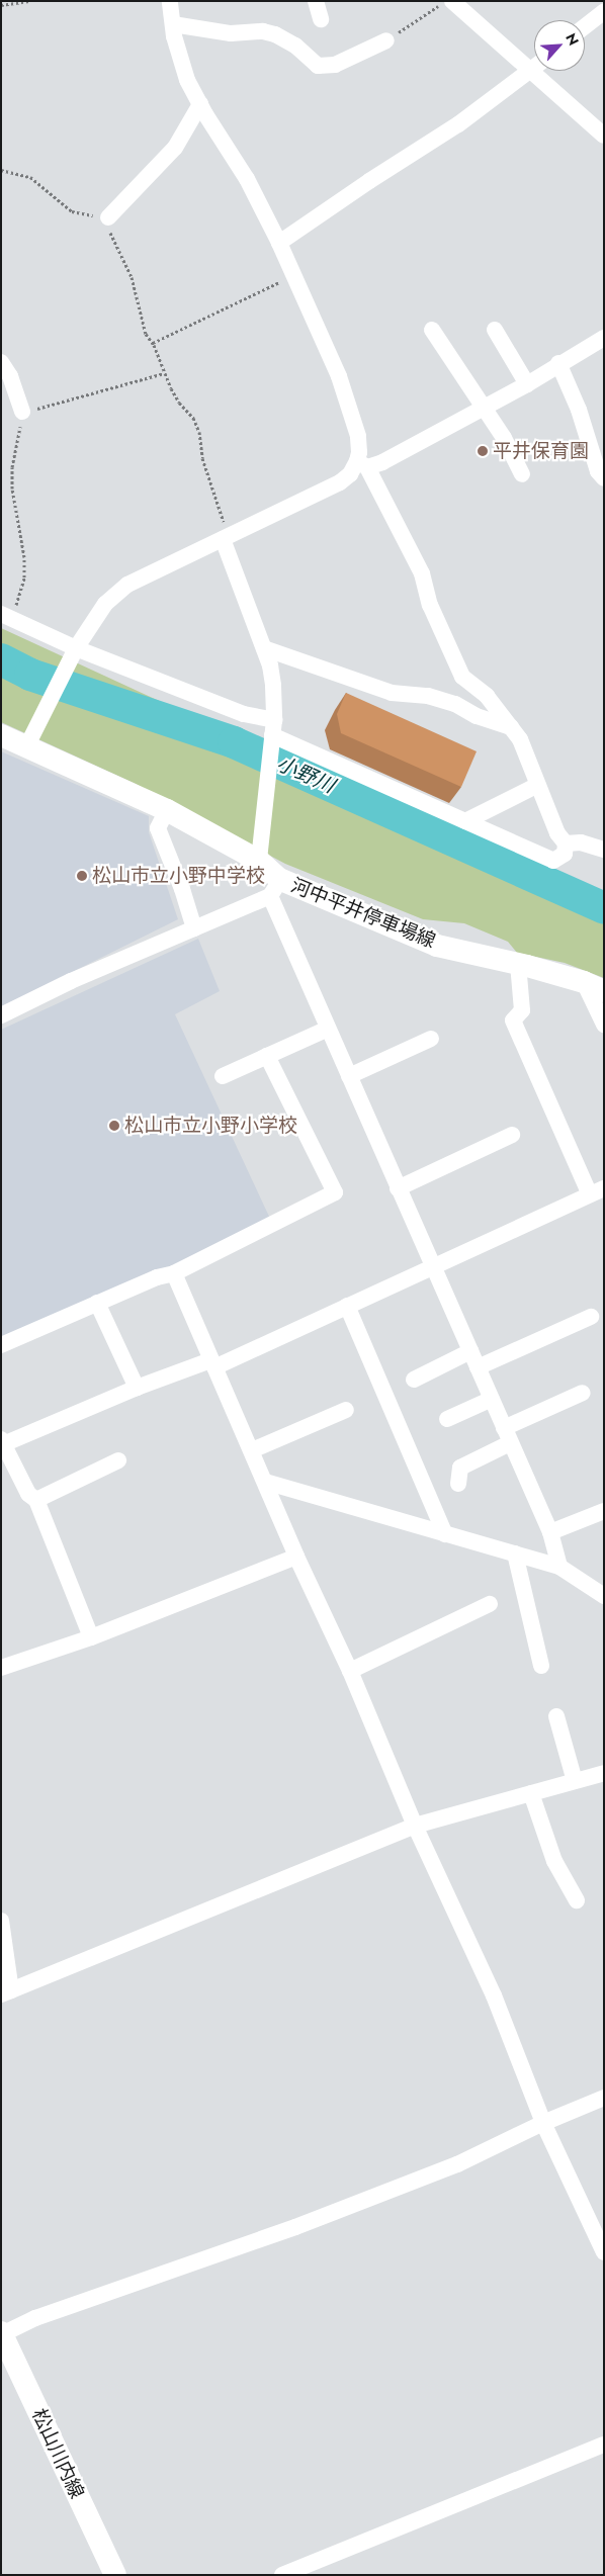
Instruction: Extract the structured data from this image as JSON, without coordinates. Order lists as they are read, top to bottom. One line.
{"streets":{"main road":["河中平井停車場線","松山川内線"]},"water":["小野川"],"places":["平井保育園","松山市立小野中学校","松山市立小野小学校"],"north":"top right"}
